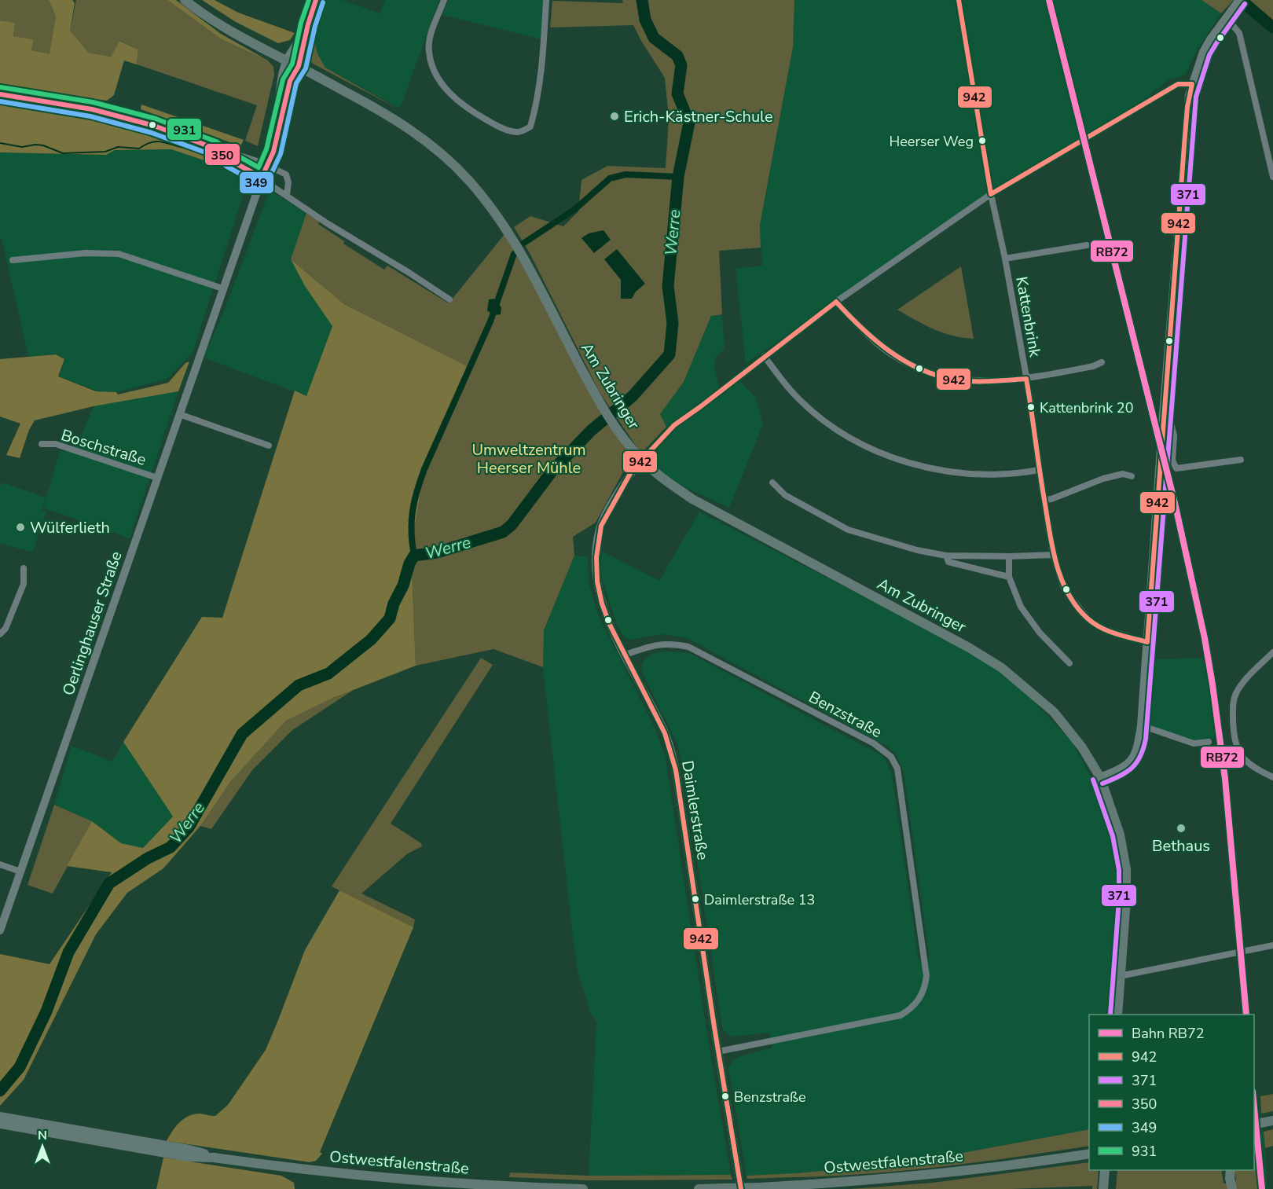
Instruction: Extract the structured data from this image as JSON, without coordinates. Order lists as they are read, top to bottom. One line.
{"streets":{"main road":["Am Zubringer","Ostwestfalenstraße"],"street":["Kattenbrink","Boschstraße","Oerlinghauser Straße","Benzstraße","Daimlerstraße"]},"crossings":[["Am Zubringer","Oerlinghauser Straße"],["Am Zubringer","Daimlerstraße"],["Boschstraße","Oerlinghauser Straße"],["Benzstraße","Daimlerstraße"]],"water":["Werre"],"parks":["Umweltzentrum Heerser Mühle"],"places":["Erich-Kästner-Schule","Heerser Weg","Kattenbrink 20","Wülferlieth","Bethaus","Daimlerstraße 13","Benzstraße"],"lines":["rail line RB72","transit line 942","transit line 350","transit line 931","transit line 349","transit line 371"],"legend":["Bahn RB72","942","371","350","349","931"],"north":"top"}
